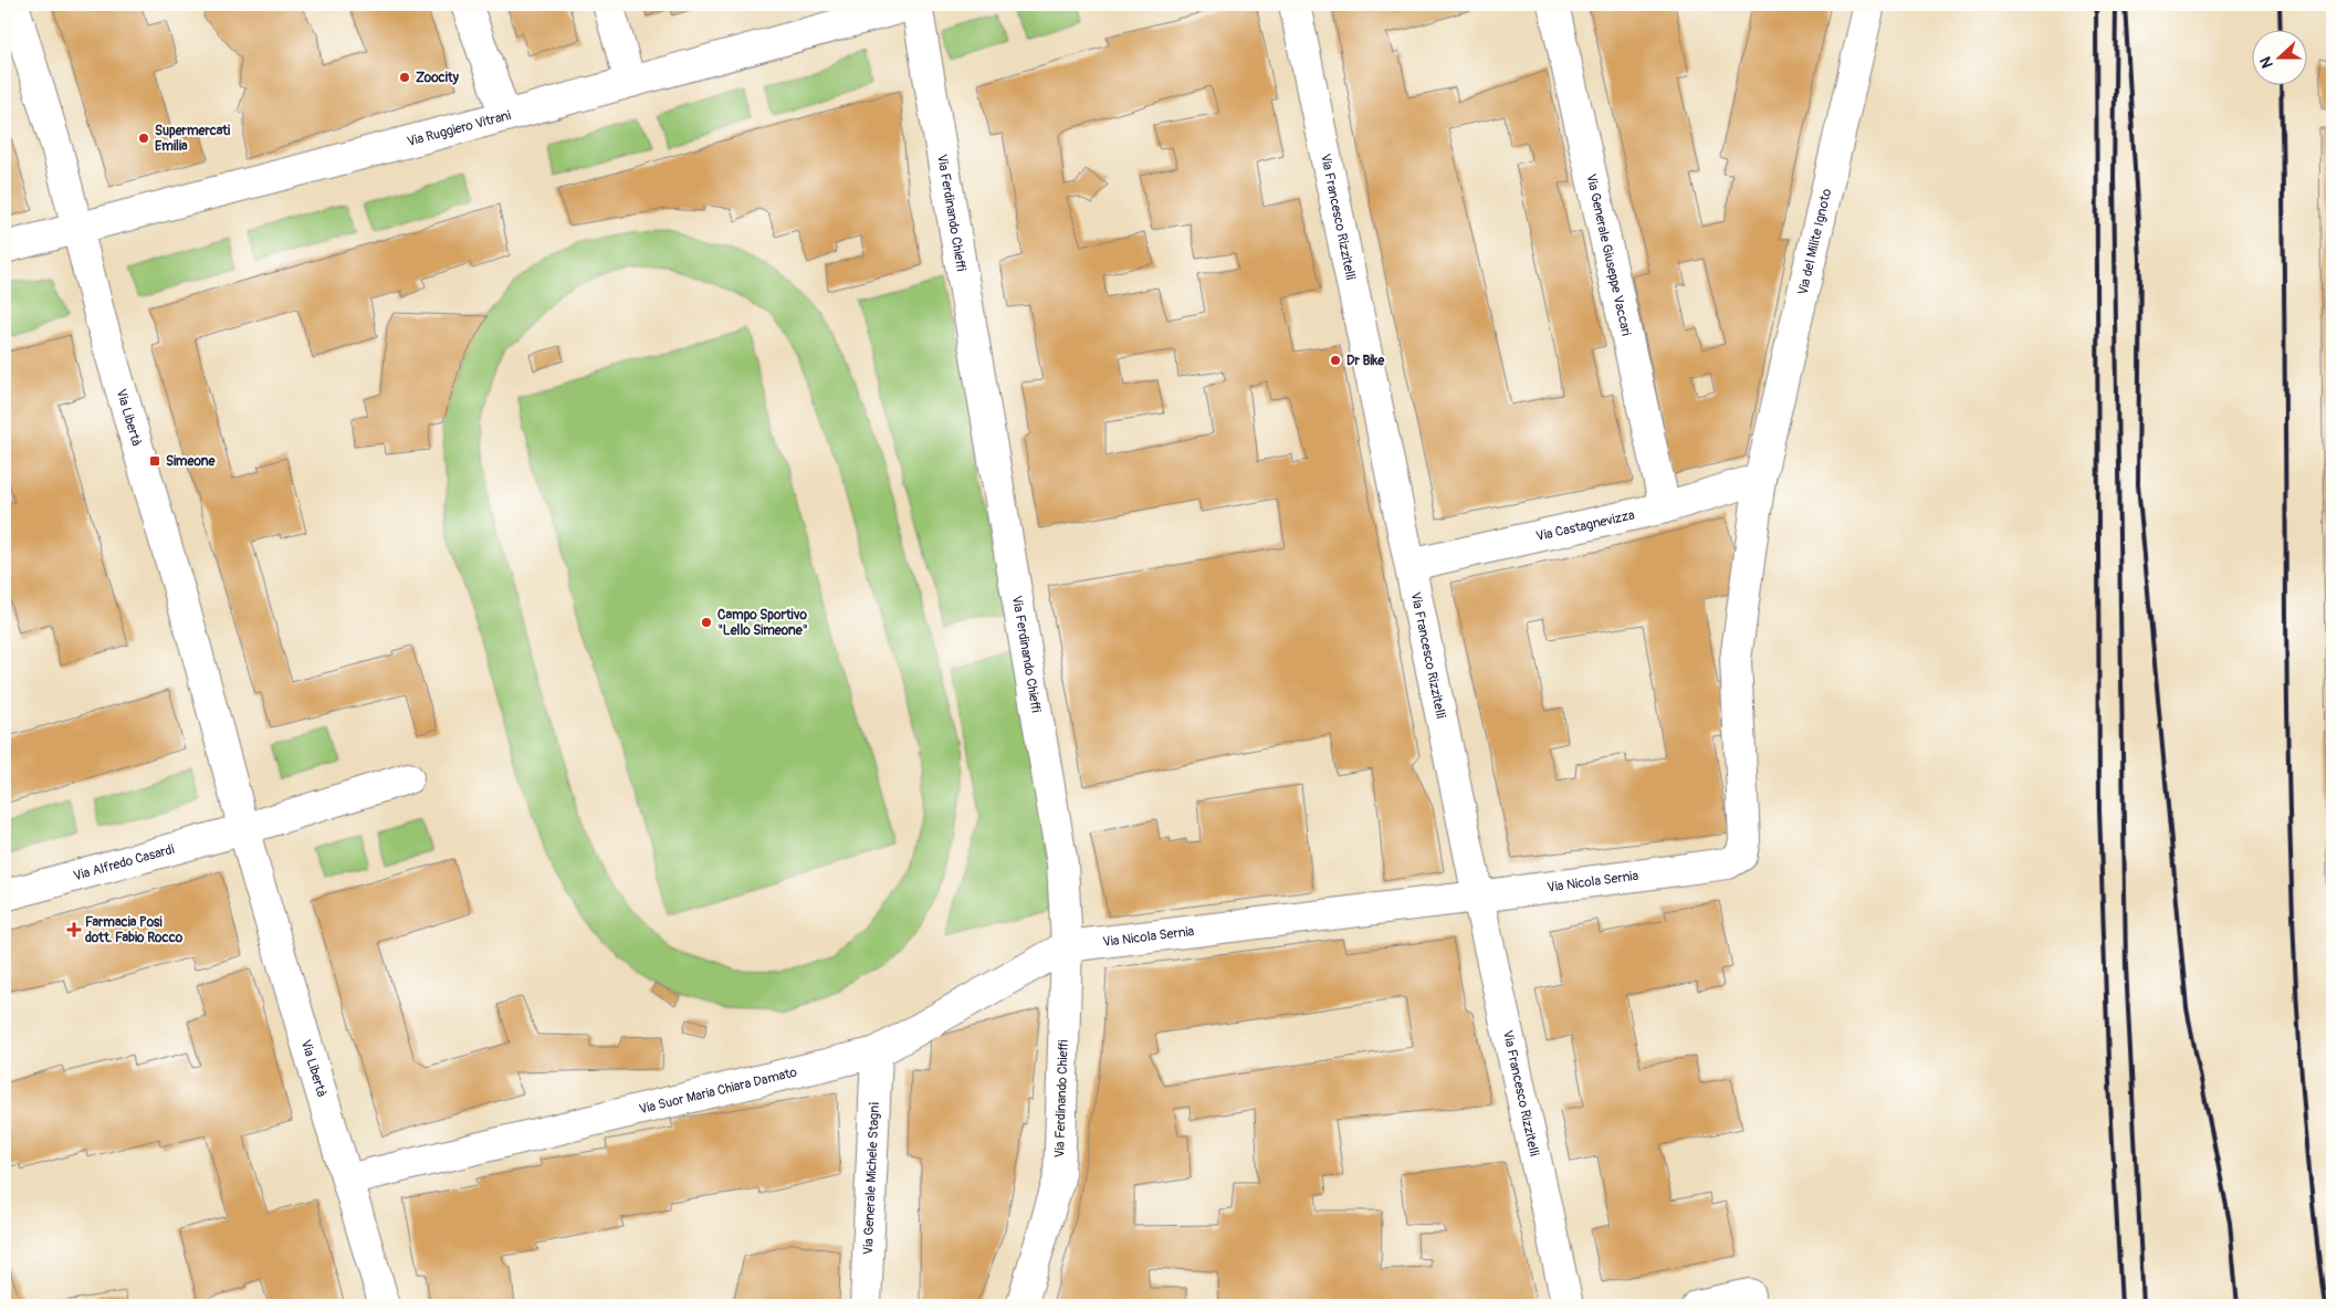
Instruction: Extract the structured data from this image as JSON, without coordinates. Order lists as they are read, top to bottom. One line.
{"streets":{"street":["Via Ruggiero Vitrani","Via Ferdinando Chieffi","Via Francesco Rizzitelli","Via del Milite Ignoto","Via Generale Giuseppe Vaccari","Via Libertà","Via Castagnevizza","Via Alfredo Casardi","Via Nicola Sernia","Via Suor Maria Chiara Damato","Via Generale Michele Stagnì"]},"crossings":[["Via Ruggiero Vitrani","Via Ferdinando Chieffi"],["Via Ruggiero Vitrani","Via Libertà"],["Via Ferdinando Chieffi","Via Nicola Sernia"],["Via Ferdinando Chieffi","Via Suor Maria Chiara Damato"],["Via Francesco Rizzitelli","Via Castagnevizza"],["Via Francesco Rizzitelli","Via Nicola Sernia"],["Via del Milite Ignoto","Via Castagnevizza"],["Via del Milite Ignoto","Via Nicola Sernia"],["Via Generale Giuseppe Vaccari","Via Castagnevizza"],["Via Libertà","Via Alfredo Casardi"],["Via Libertà","Via Suor Maria Chiara Damato"],["Via Castagnevizza","Via Nicola Sernia"],["Via Nicola Sernia","Via Suor Maria Chiara Damato"],["Via Suor Maria Chiara Damato","Via Generale Michele Stagnì"]],"places":{"other":["Zoocity","Supermercati Emilia","Dr Bike","Campo Sportivo \"Lello Simeone\""],"transit":["Simeone"],"health":["Farmacia Posi dott. Fabio Rocco"]},"north":"left"}
